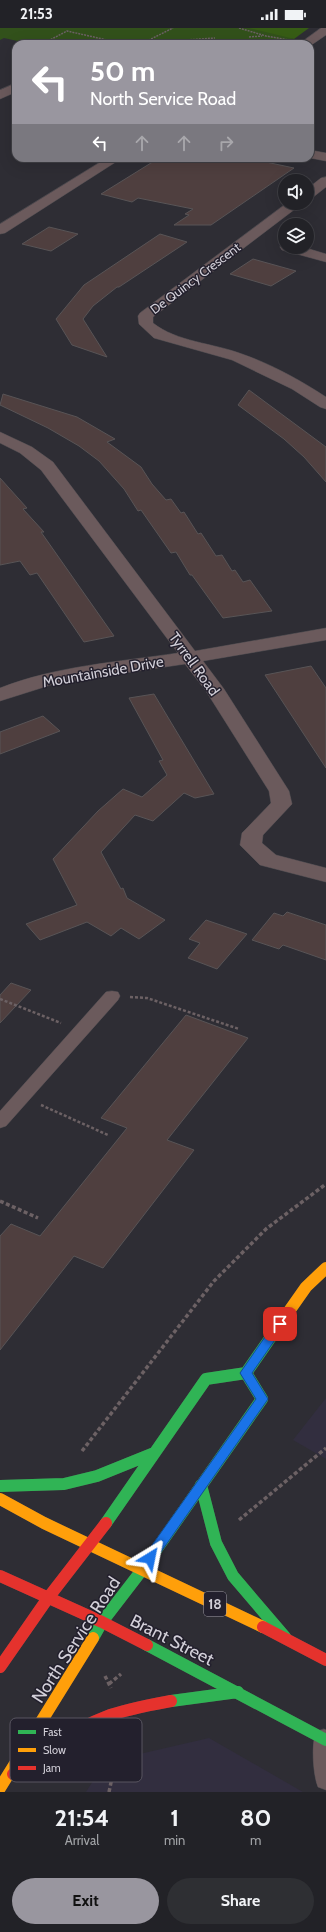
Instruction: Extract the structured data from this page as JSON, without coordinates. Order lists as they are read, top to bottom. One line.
{"streets":{"main road":["18","North Service Road","Brant Street"],"street":["De Quincy Crescent","Tyrrell Road","Mountainside Drive"]},"crossings":[["Tyrrell Road","Mountainside Drive"],["18","North Service Road"],["North Service Road","Brant Street"]],"legend":["Fast","Slow","Jam"],"page":{"status":"21:53","turn":["50 m","North Service Road"],"eta":["21:54","Arrival","1","min","80","m"],"buttons":["Exit","Share"]}}
